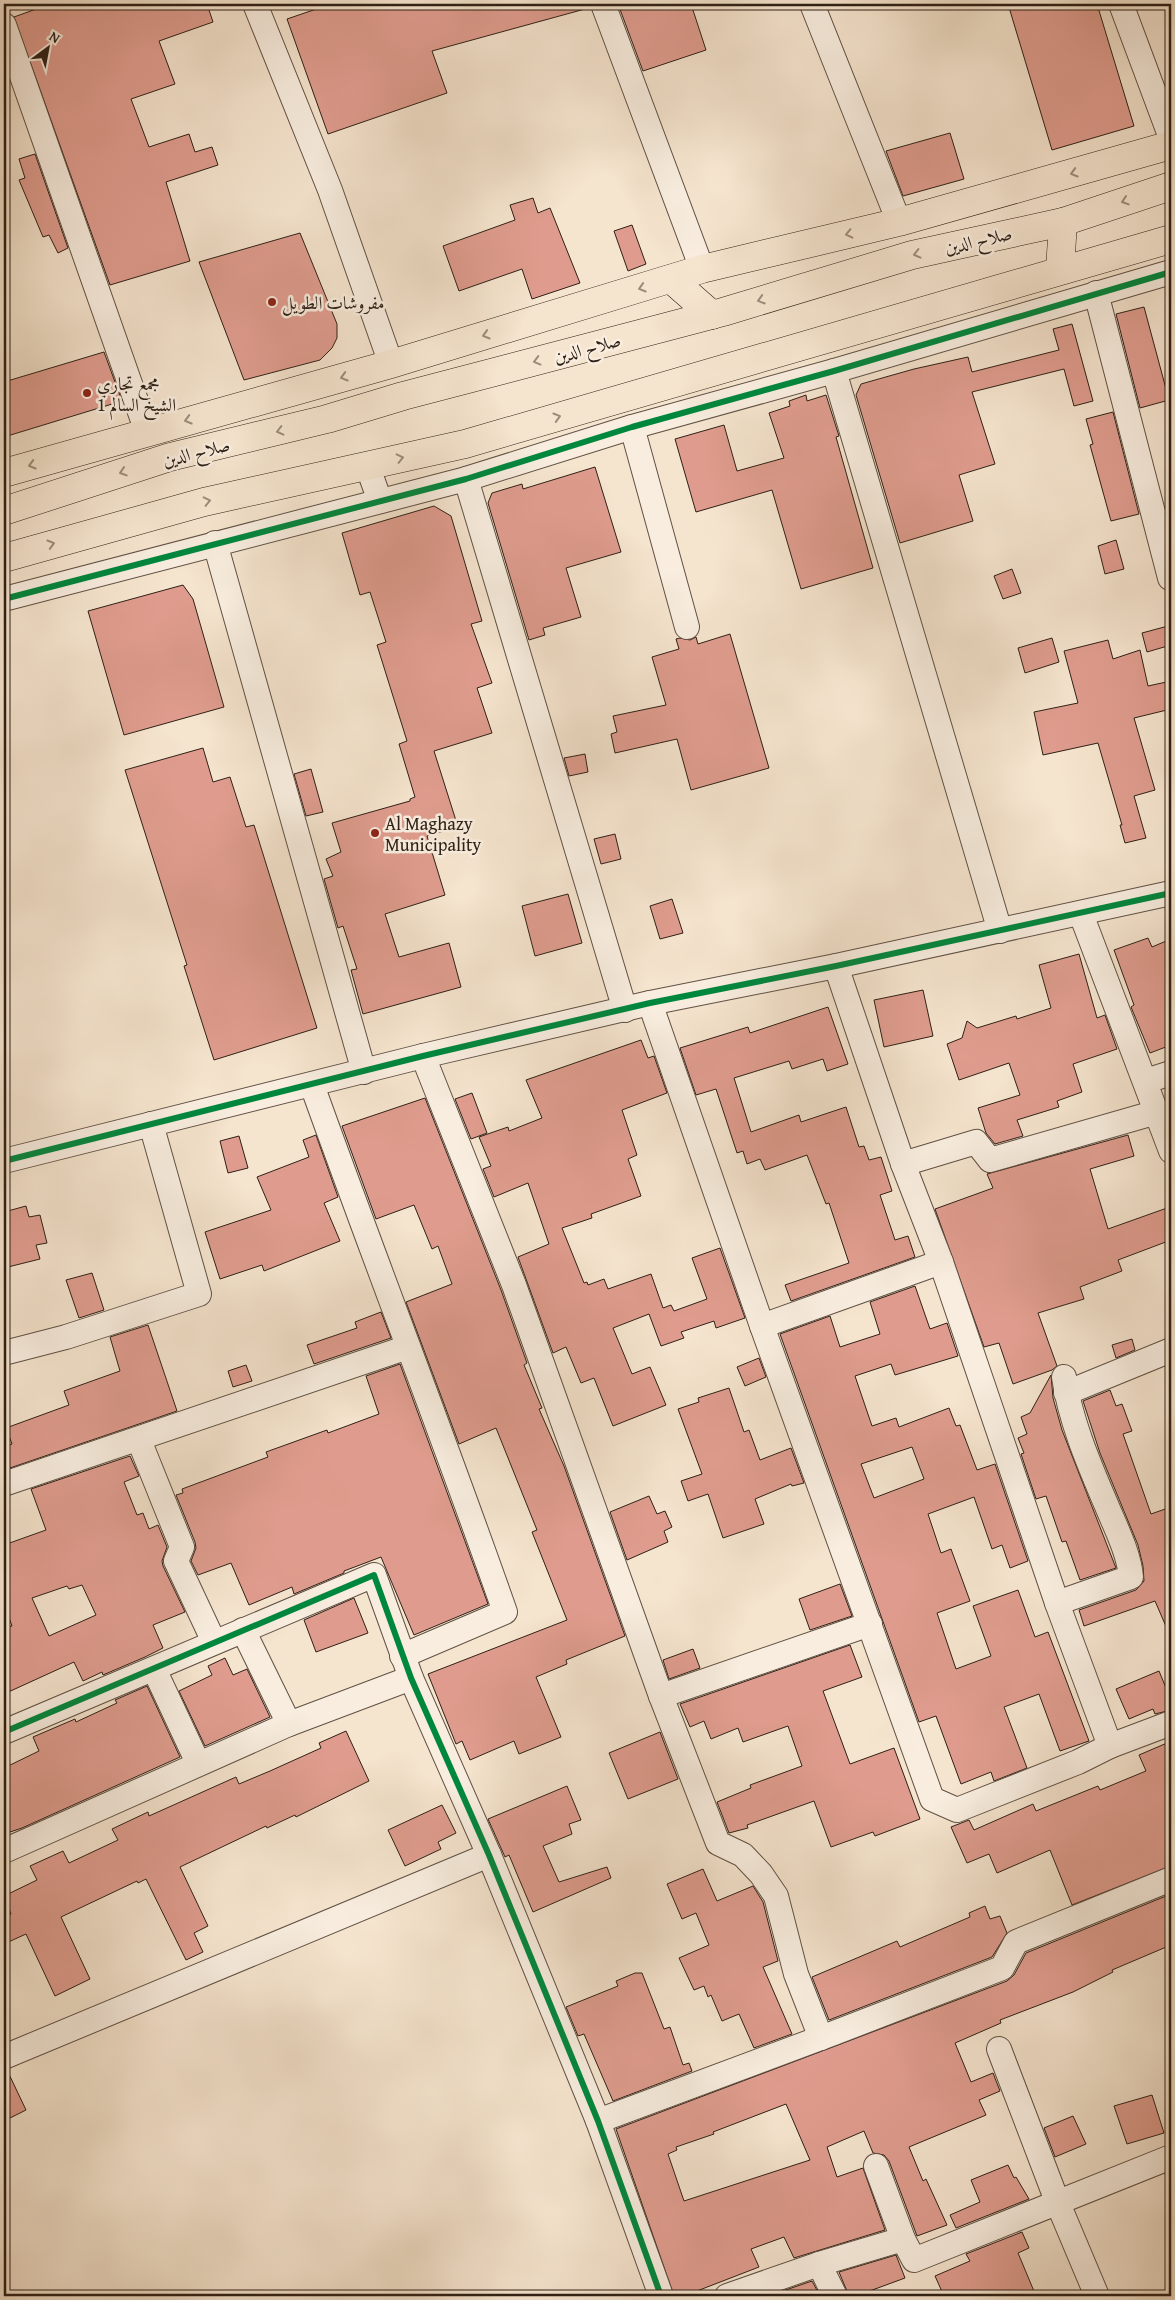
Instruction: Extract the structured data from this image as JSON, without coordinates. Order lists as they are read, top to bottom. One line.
{"streets":{"main road":["صلاح الدين"]},"places":["مفروشات الطويل","مجمع تجاري الشيخ السالم 1","Al Maghazy Municipality"],"north":"top right"}
